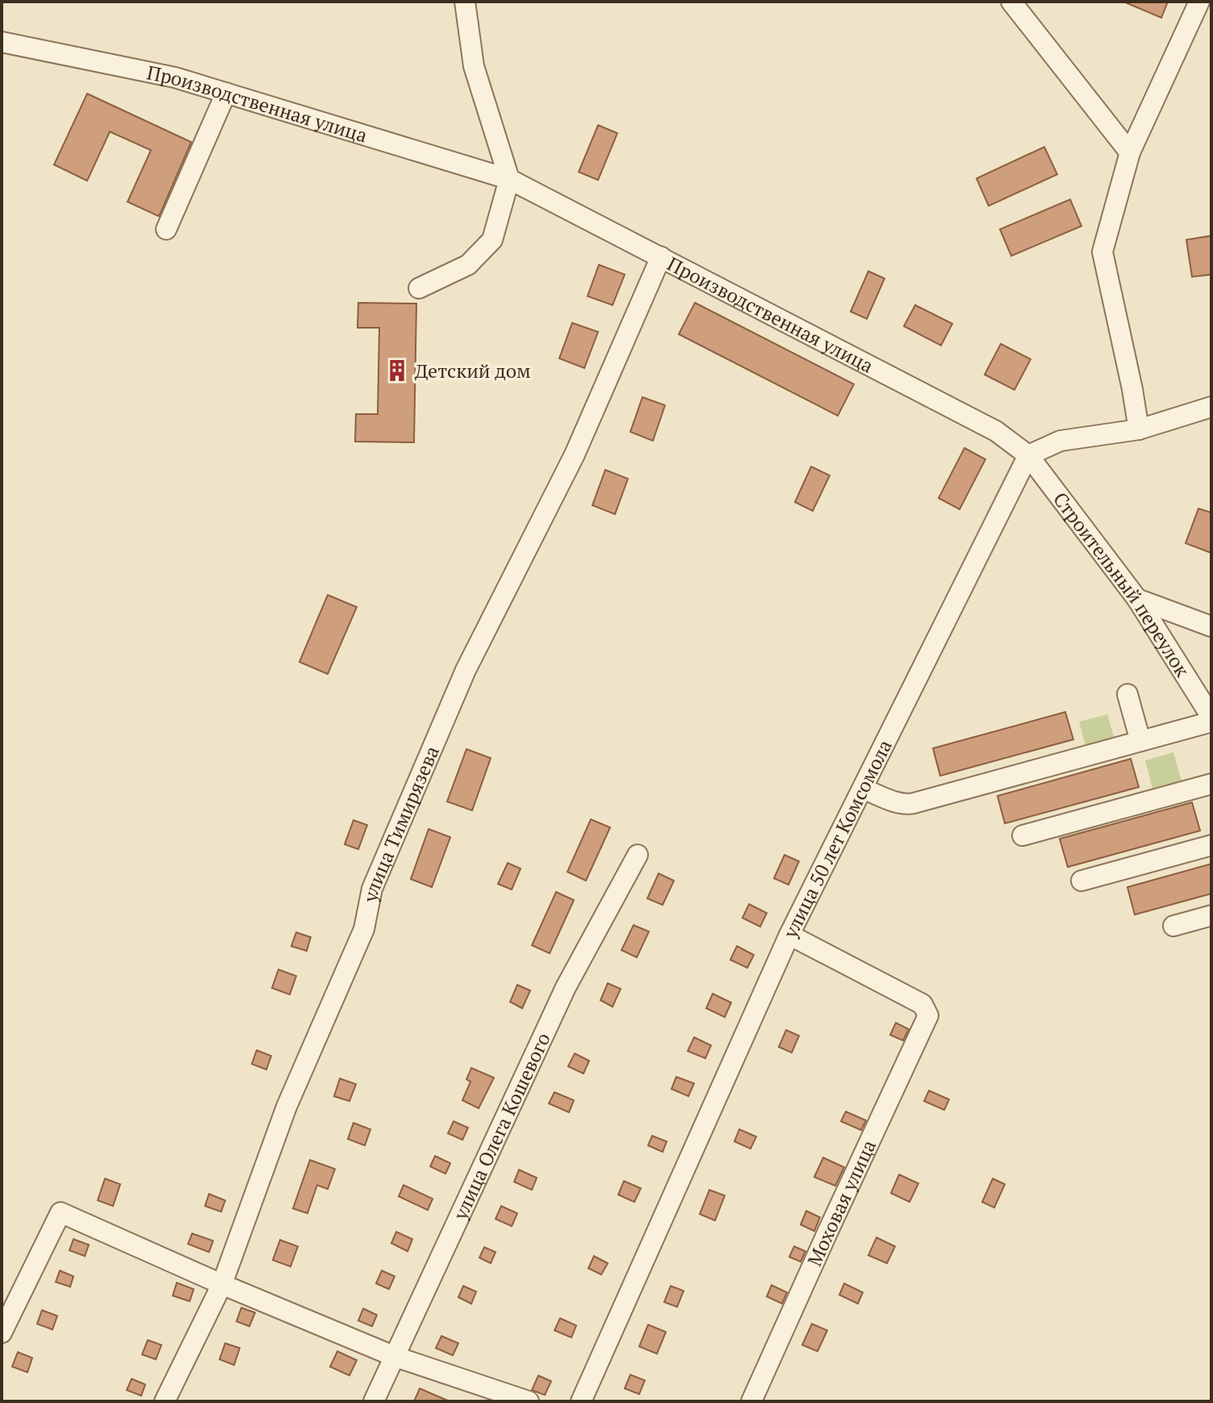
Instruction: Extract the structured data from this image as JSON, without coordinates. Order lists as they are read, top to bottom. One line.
{"streets":{"street":["Производственная улица","Строительный переулок","улица Тимирязева","улица 50 лет Комсомола","улица Олега Кошевого","Моховая улица"]},"crossings":[["Производственная улица","Строительный переулок"],["Производственная улица","улица Тимирязева"],["Производственная улица","улица 50 лет Комсомола"],["Строительный переулок","улица 50 лет Комсомола"],["улица 50 лет Комсомола","Моховая улица"]],"places":{"building":["Детский дом"]}}
